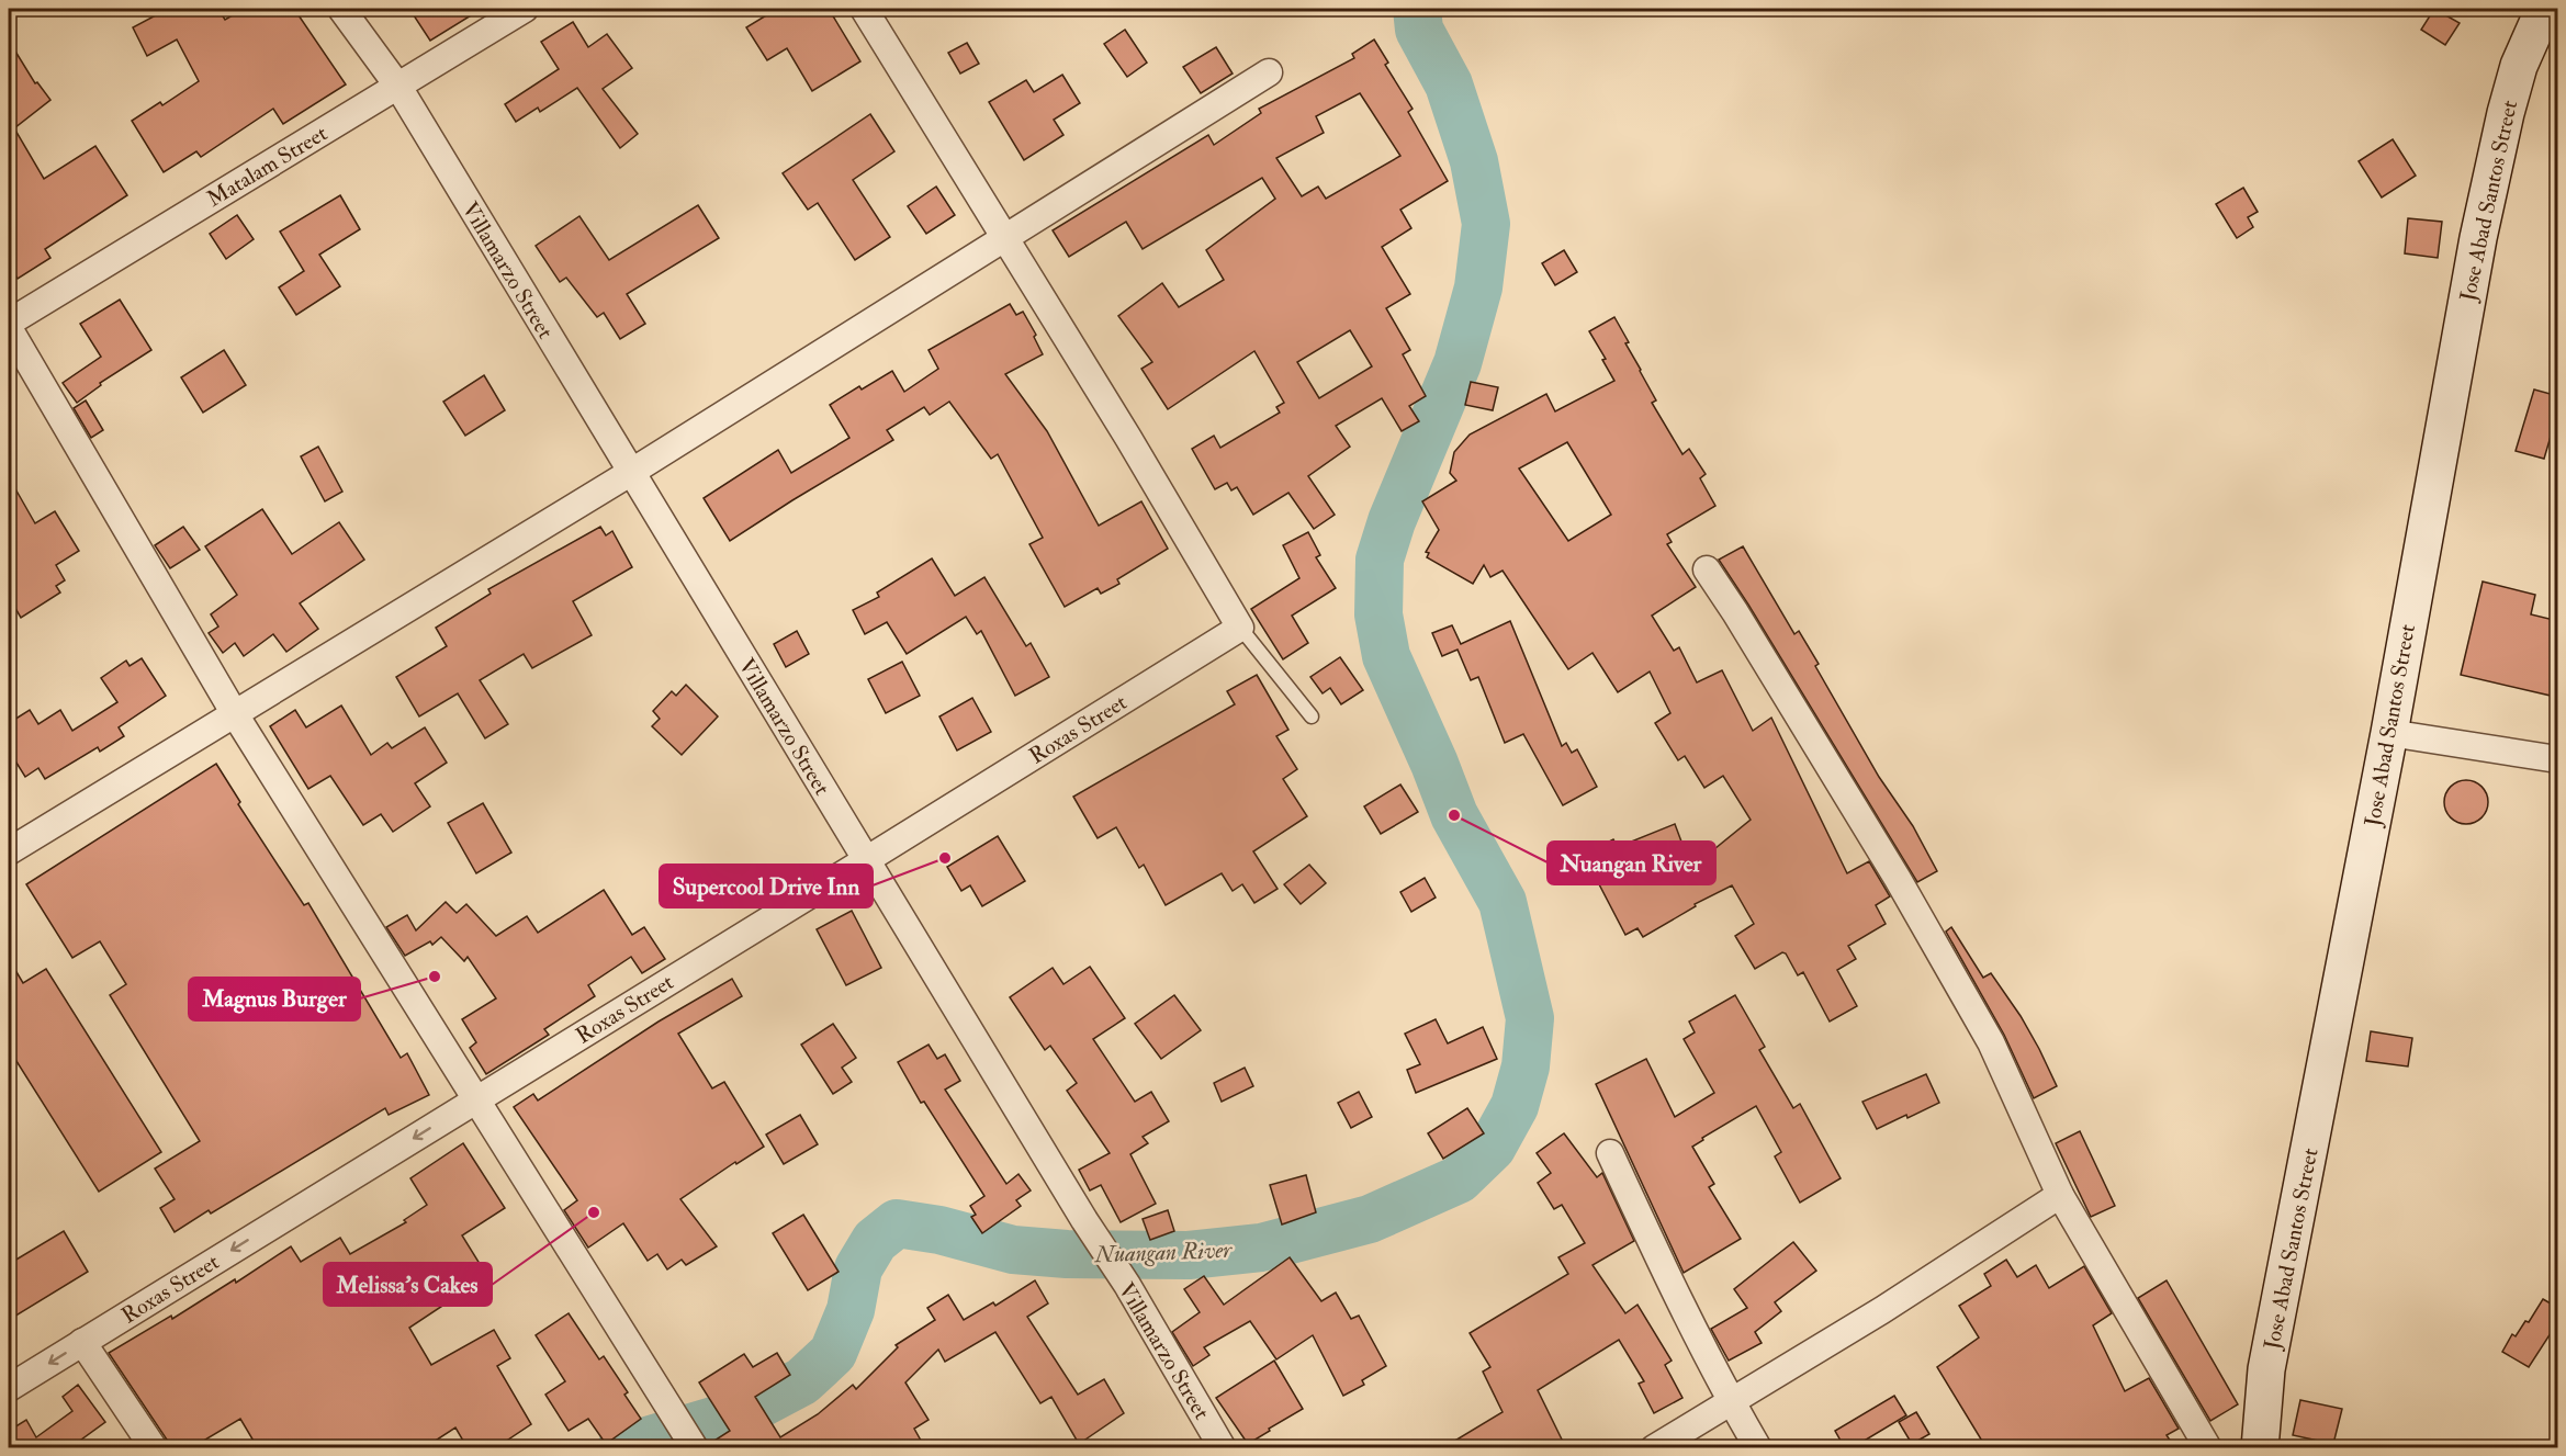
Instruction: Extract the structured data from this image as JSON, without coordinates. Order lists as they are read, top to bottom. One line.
{"streets":{"main road":["Jose Abad Santos Street"],"street":["Matalam Street","Villamarzo Street","Roxas Street"]},"crossings":[["Matalam Street","Villamarzo Street"],["Villamarzo Street","Roxas Street"]],"one_way":["Roxas Street"],"water":["Nuangan River"],"places":["Nuangan River","Supercool Drive Inn","Magnus Burger","Melissa's Cakes"]}
